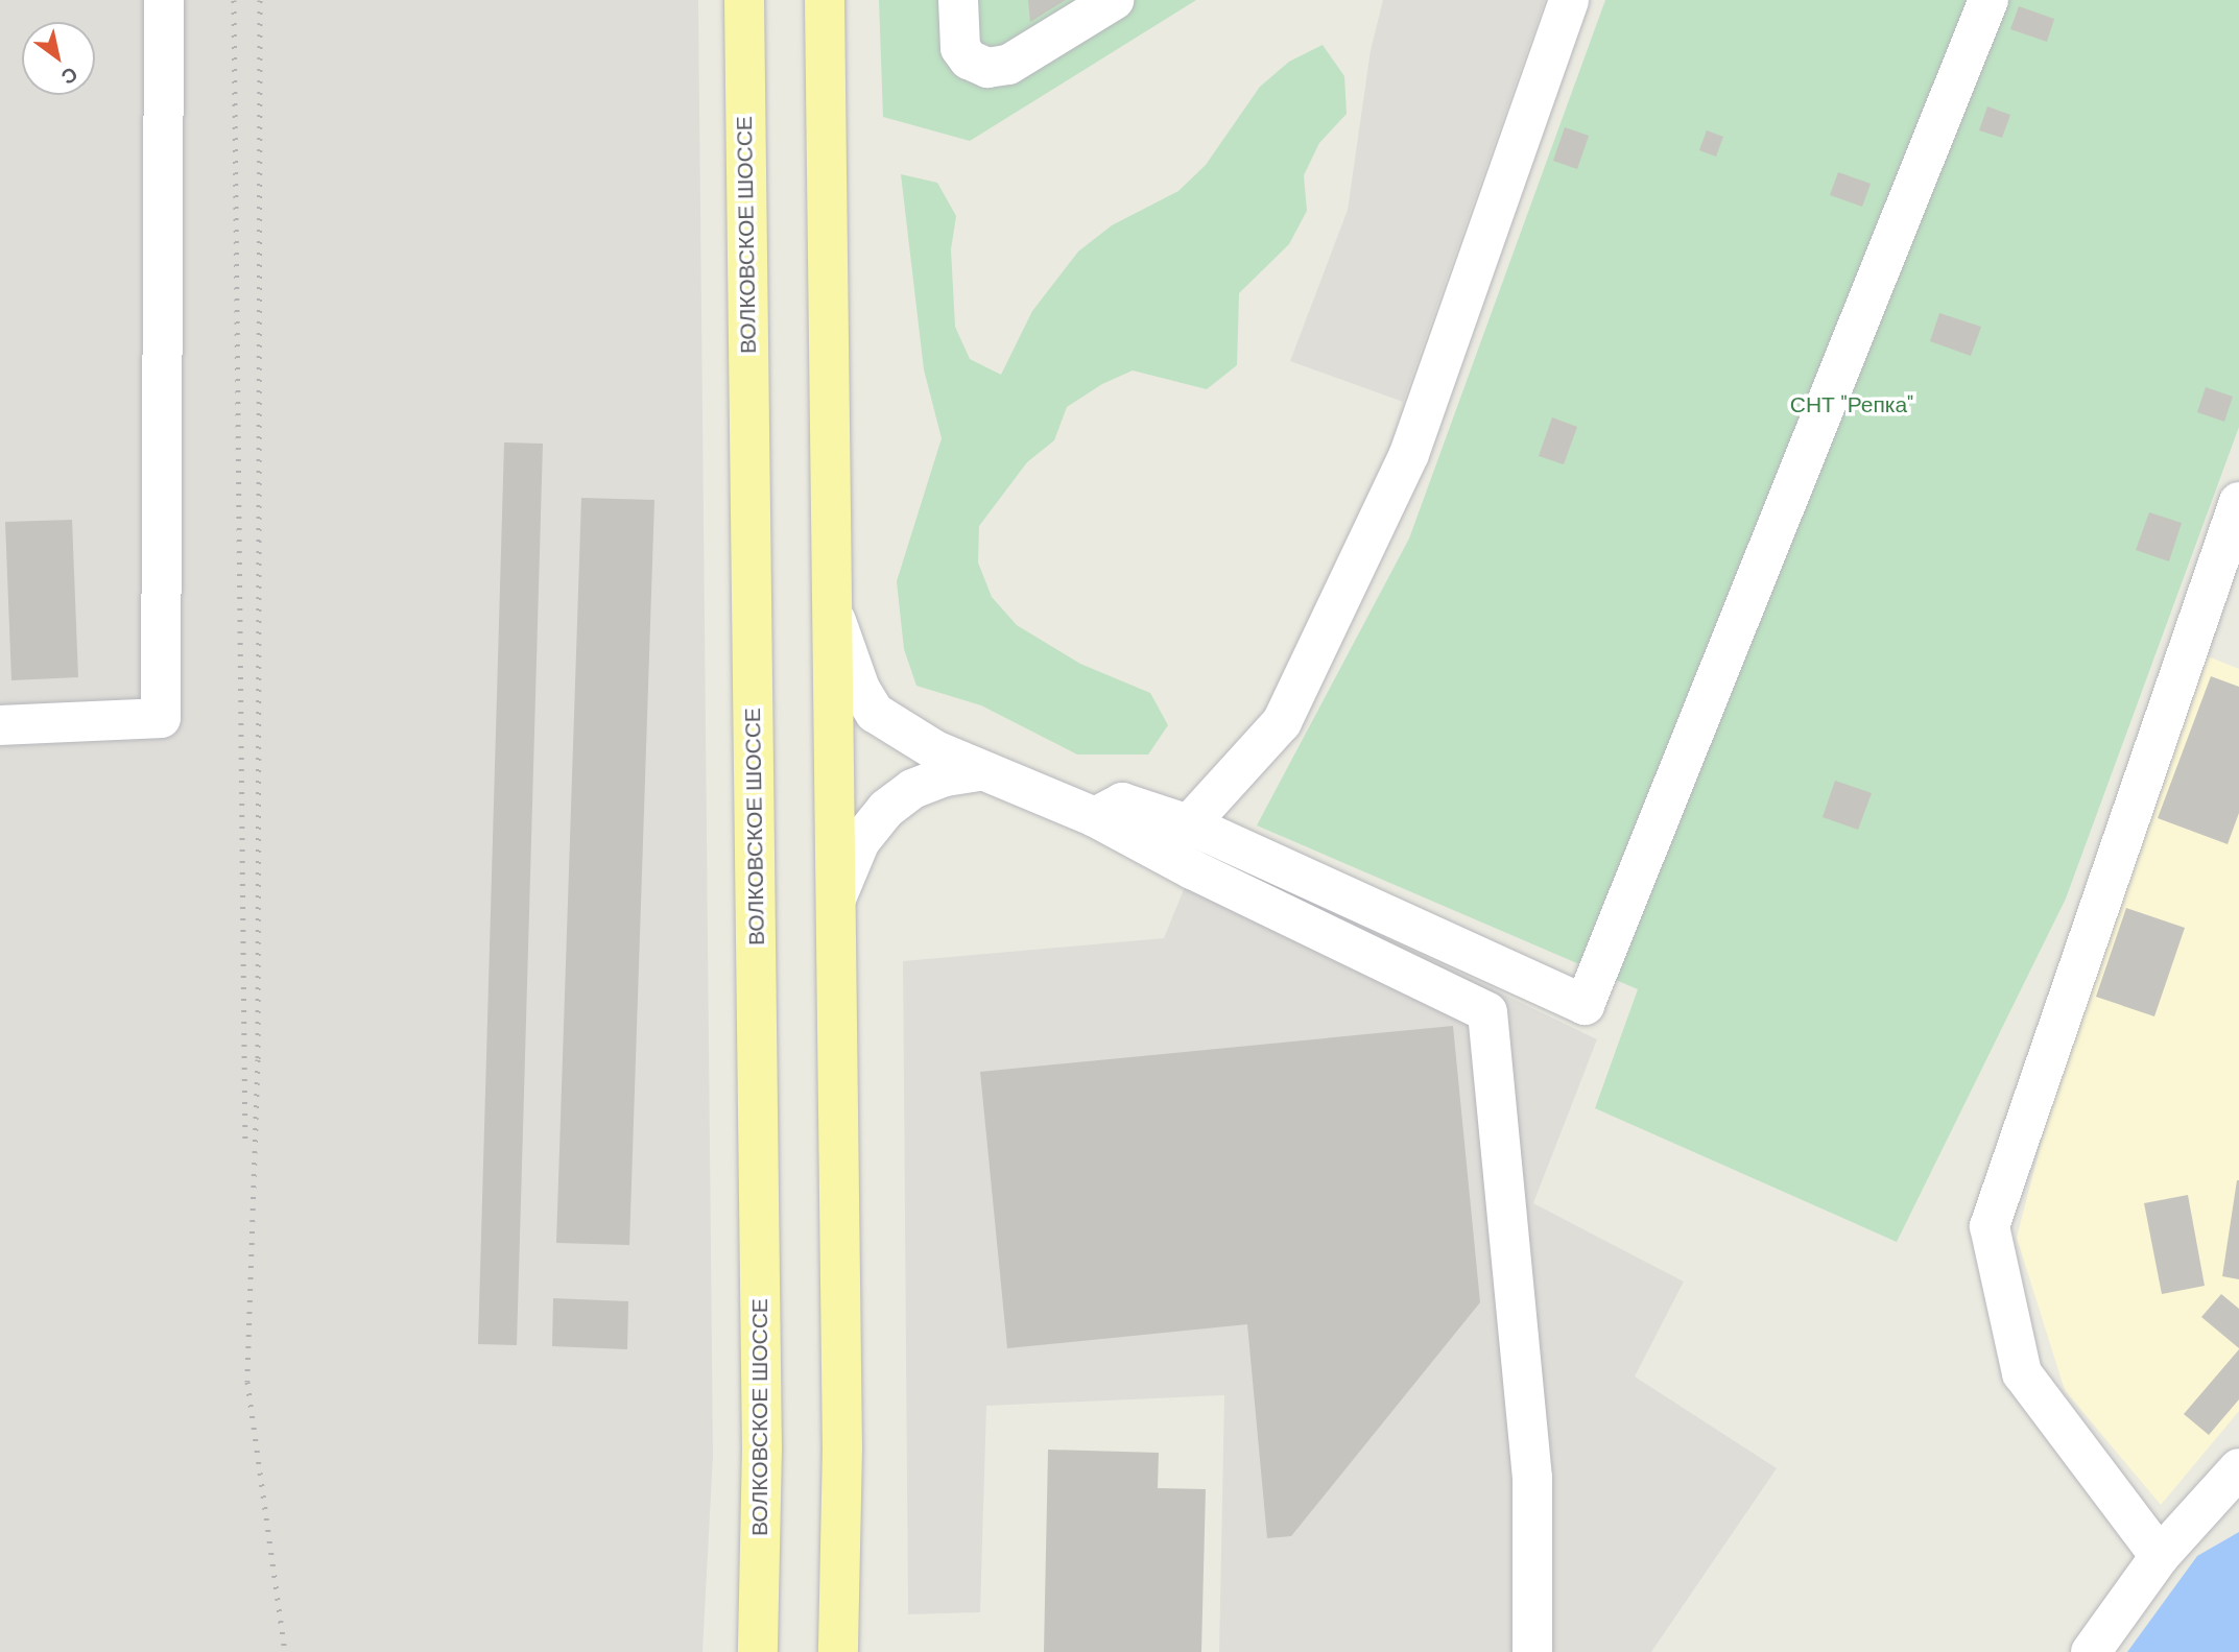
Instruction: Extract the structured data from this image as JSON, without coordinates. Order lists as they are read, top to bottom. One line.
{"streets":{"main road":["ВОЛКОВСКОЕ ШОССЕ"]},"parks":["СНТ \"Репка\""],"north":"bottom right"}
